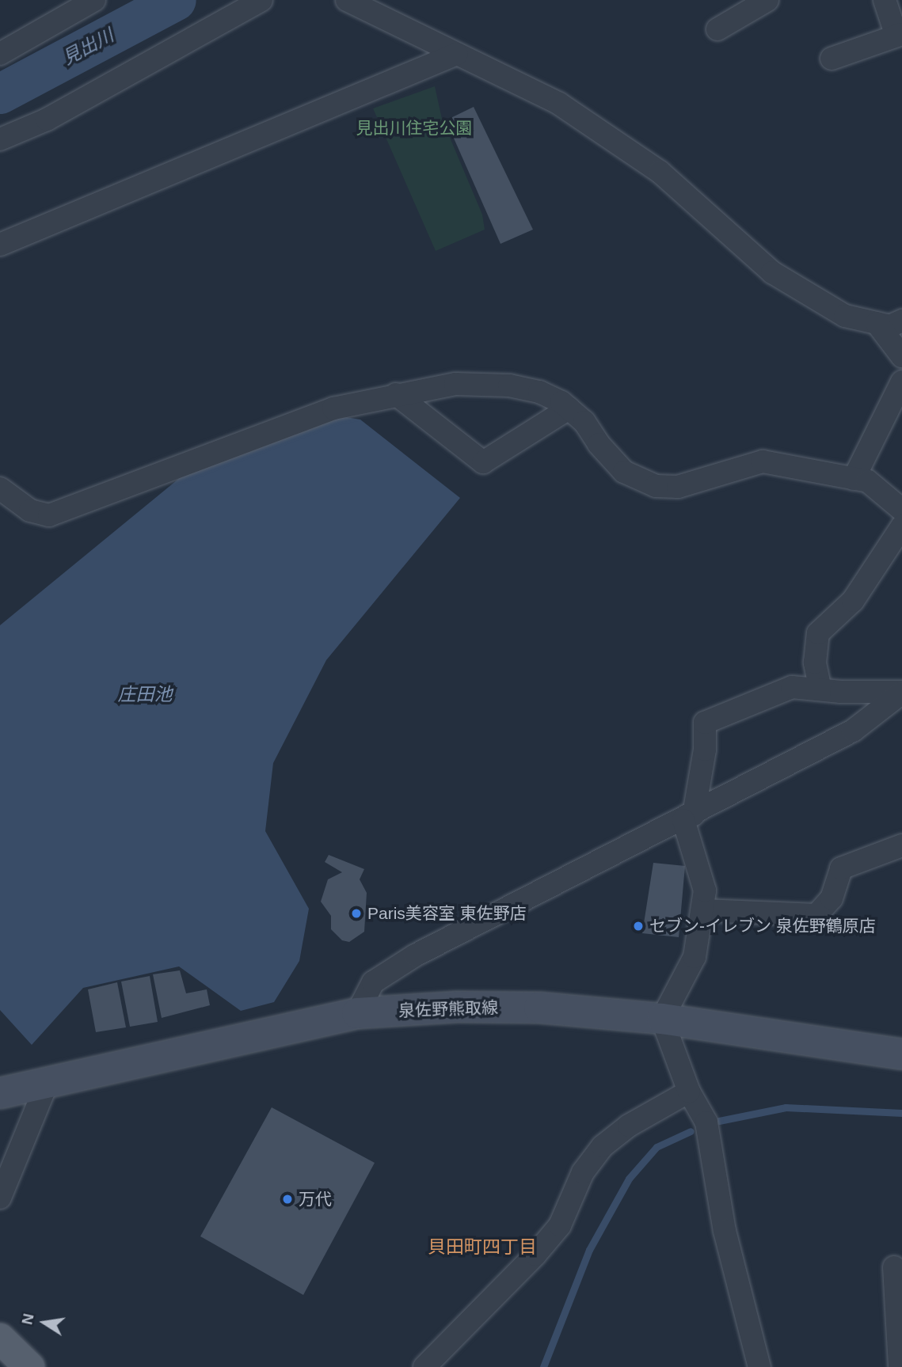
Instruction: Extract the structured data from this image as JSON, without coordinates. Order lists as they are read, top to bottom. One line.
{"streets":{"main road":["泉佐野熊取線"]},"districts":["貝田町四丁目"],"water":["見出川","庄田池"],"parks":["見出川住宅公園"],"places":["Paris美容室 東佐野店","セブン-イレブン 泉佐野鶴原店","万代"],"north":"left"}
